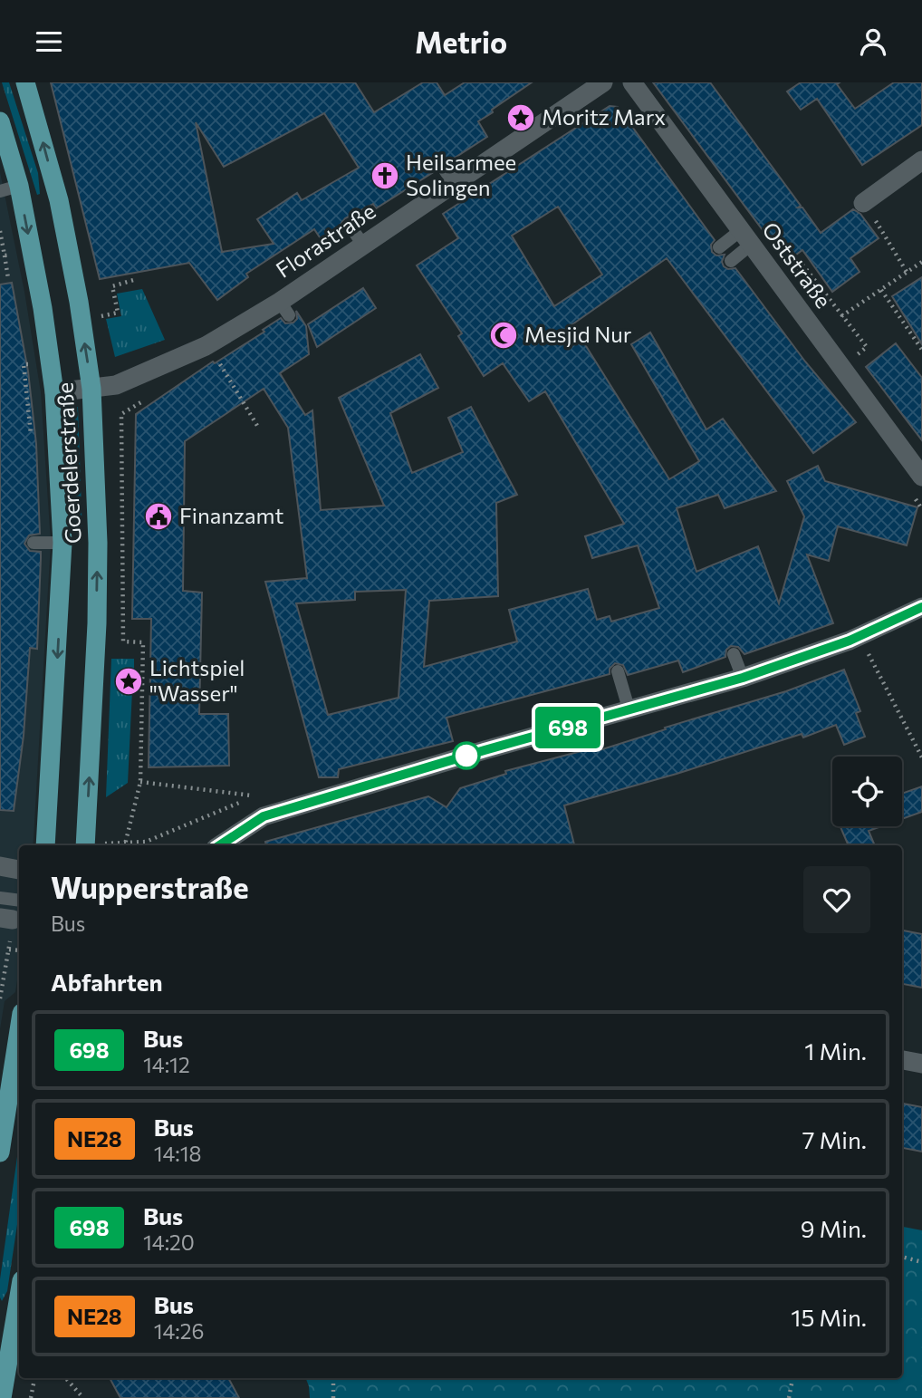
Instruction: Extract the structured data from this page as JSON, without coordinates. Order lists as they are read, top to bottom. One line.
{"streets":{"main road":["Goerdelerstraße"],"street":["Florastraße","Oststraße"]},"crossings":[["Florastraße","Goerdelerstraße"]],"places":{"place":["Moritz Marx","Lichtspiel \"Wasser\""],"church":["Heilsarmee Solingen"],"mosque":["Mesjid Nur"],"public building":["Finanzamt"]},"lines":["bus line 698"],"page":{"header":"Metrio","on_map":"698","heading":[["Wupperstraße","Bus"],"Abfahrten"],"list":[{"mark":"698","name":"Bus","note":"14:12","value":"1 Min."},{"mark":"NE28","name":"Bus","note":"14:18","value":"7 Min."},{"mark":"698","name":"Bus","note":"14:20","value":"9 Min."},{"mark":"NE28","name":"Bus","note":"14:26","value":"15 Min."}]}}
